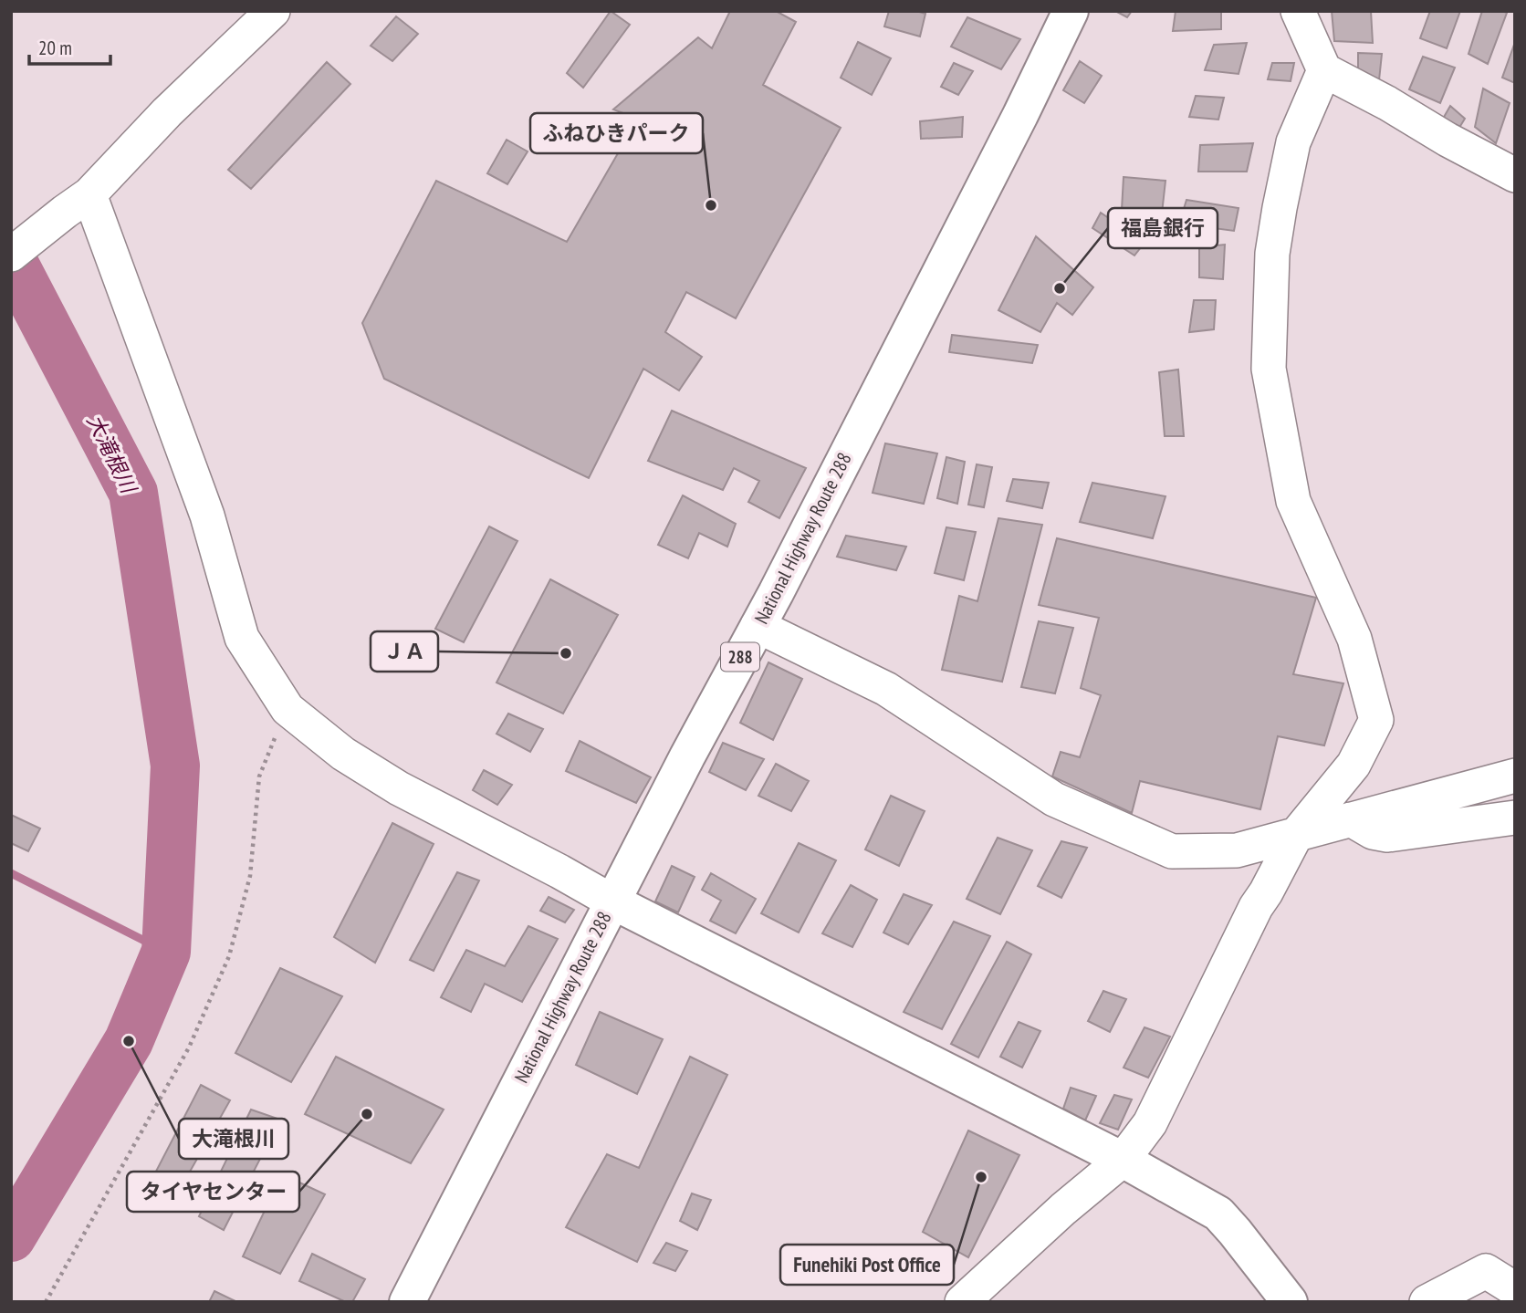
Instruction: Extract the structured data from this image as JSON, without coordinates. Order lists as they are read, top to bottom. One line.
{"streets":{"main road":["National Highway Route 288","288"]},"water":["大滝根川"],"places":["ふねひきパーク","福島銀行","ＪＡ","大滝根川","タイヤセンター","Funehiki Post Office"],"scale_bar":"20 m"}
